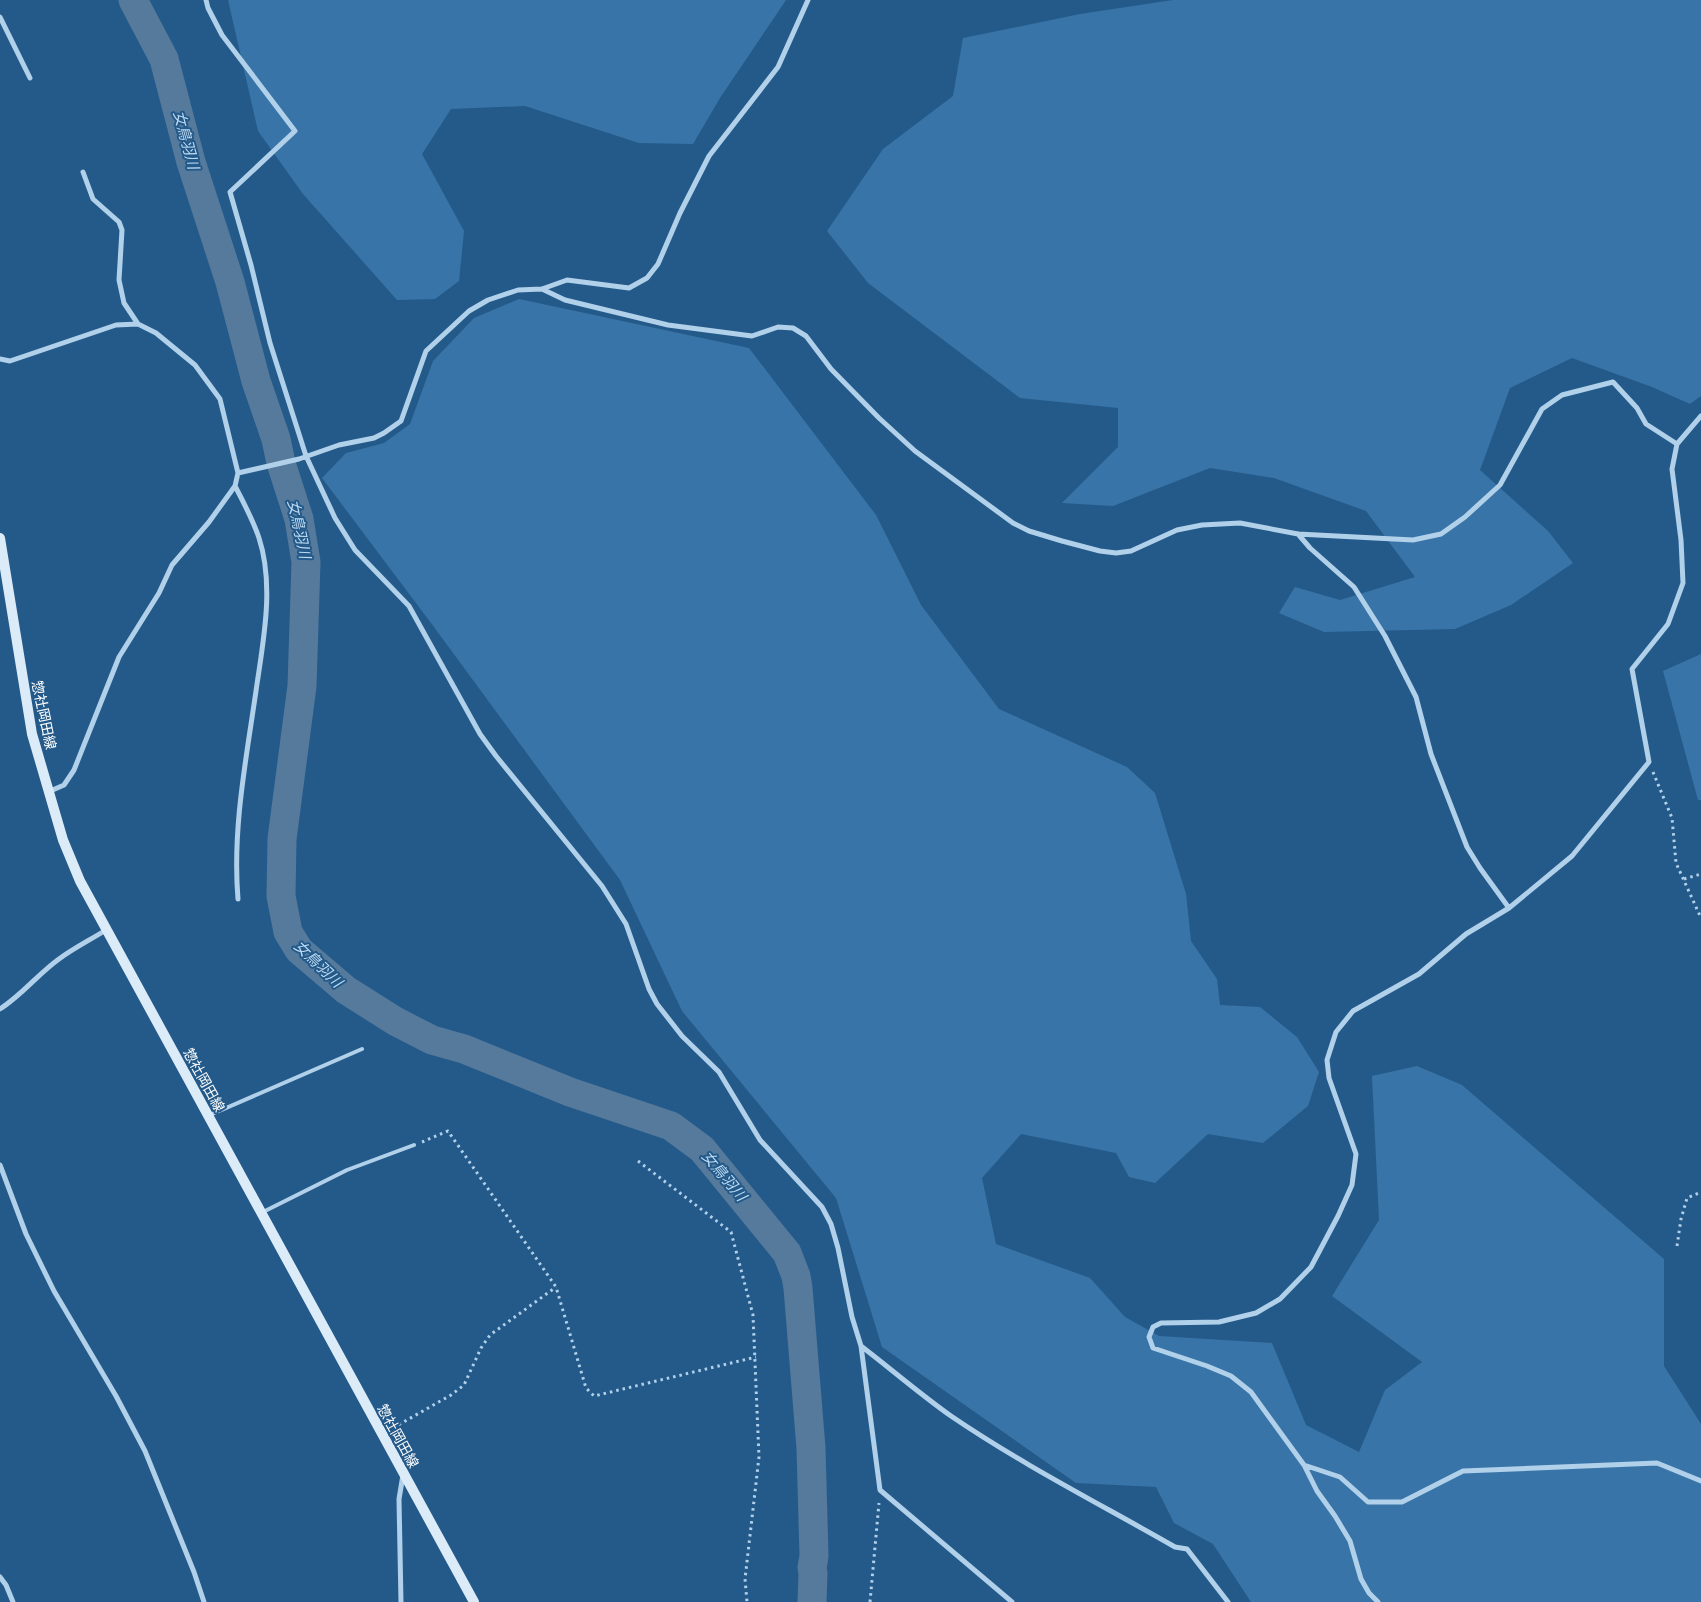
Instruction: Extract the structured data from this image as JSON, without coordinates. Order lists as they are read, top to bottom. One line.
{"streets":{"main road":["惣社岡田線"]},"water":["女鳥羽川"]}
